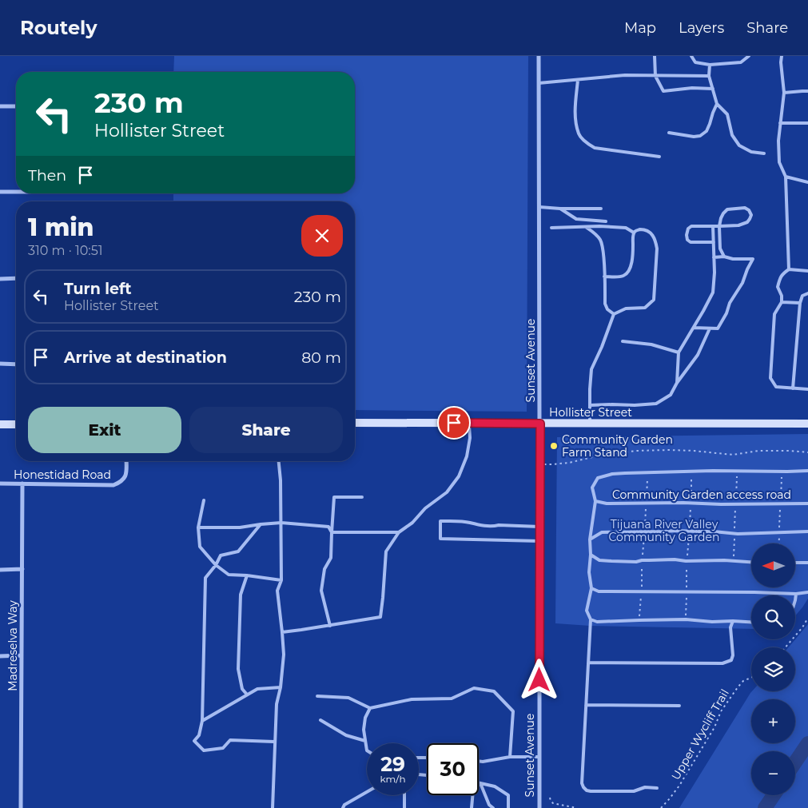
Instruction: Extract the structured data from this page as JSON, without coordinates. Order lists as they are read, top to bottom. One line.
{"streets":{"street":["Sunset Avenue","Hollister Street","Honestidad Road","Madreselva Way"],"lane":["Community Garden access road"],"path":["Upper Wycliff Trail"]},"crossings":[["Sunset Avenue","Hollister Street"],["Honestidad Road","Madreselva Way"]],"parks":["Tijuana River Valley Community Garden"],"places":["Community Garden Farm Stand"],"north":"left","page":{"header":"Routely","nav":["Map","Layers","Share"],"turn":["230 m","Hollister Street"],"then":"Then","heading":["1 min","310 m · 10:51"],"list":[{"name":"Turn left","note":"Hollister Street","value":"230 m"},{"name":"Arrive at destination","value":"80 m"}],"buttons":["Exit","Share"],"map_buttons":["+","−"],"speed":"29 km/h","limit":"30"}}
